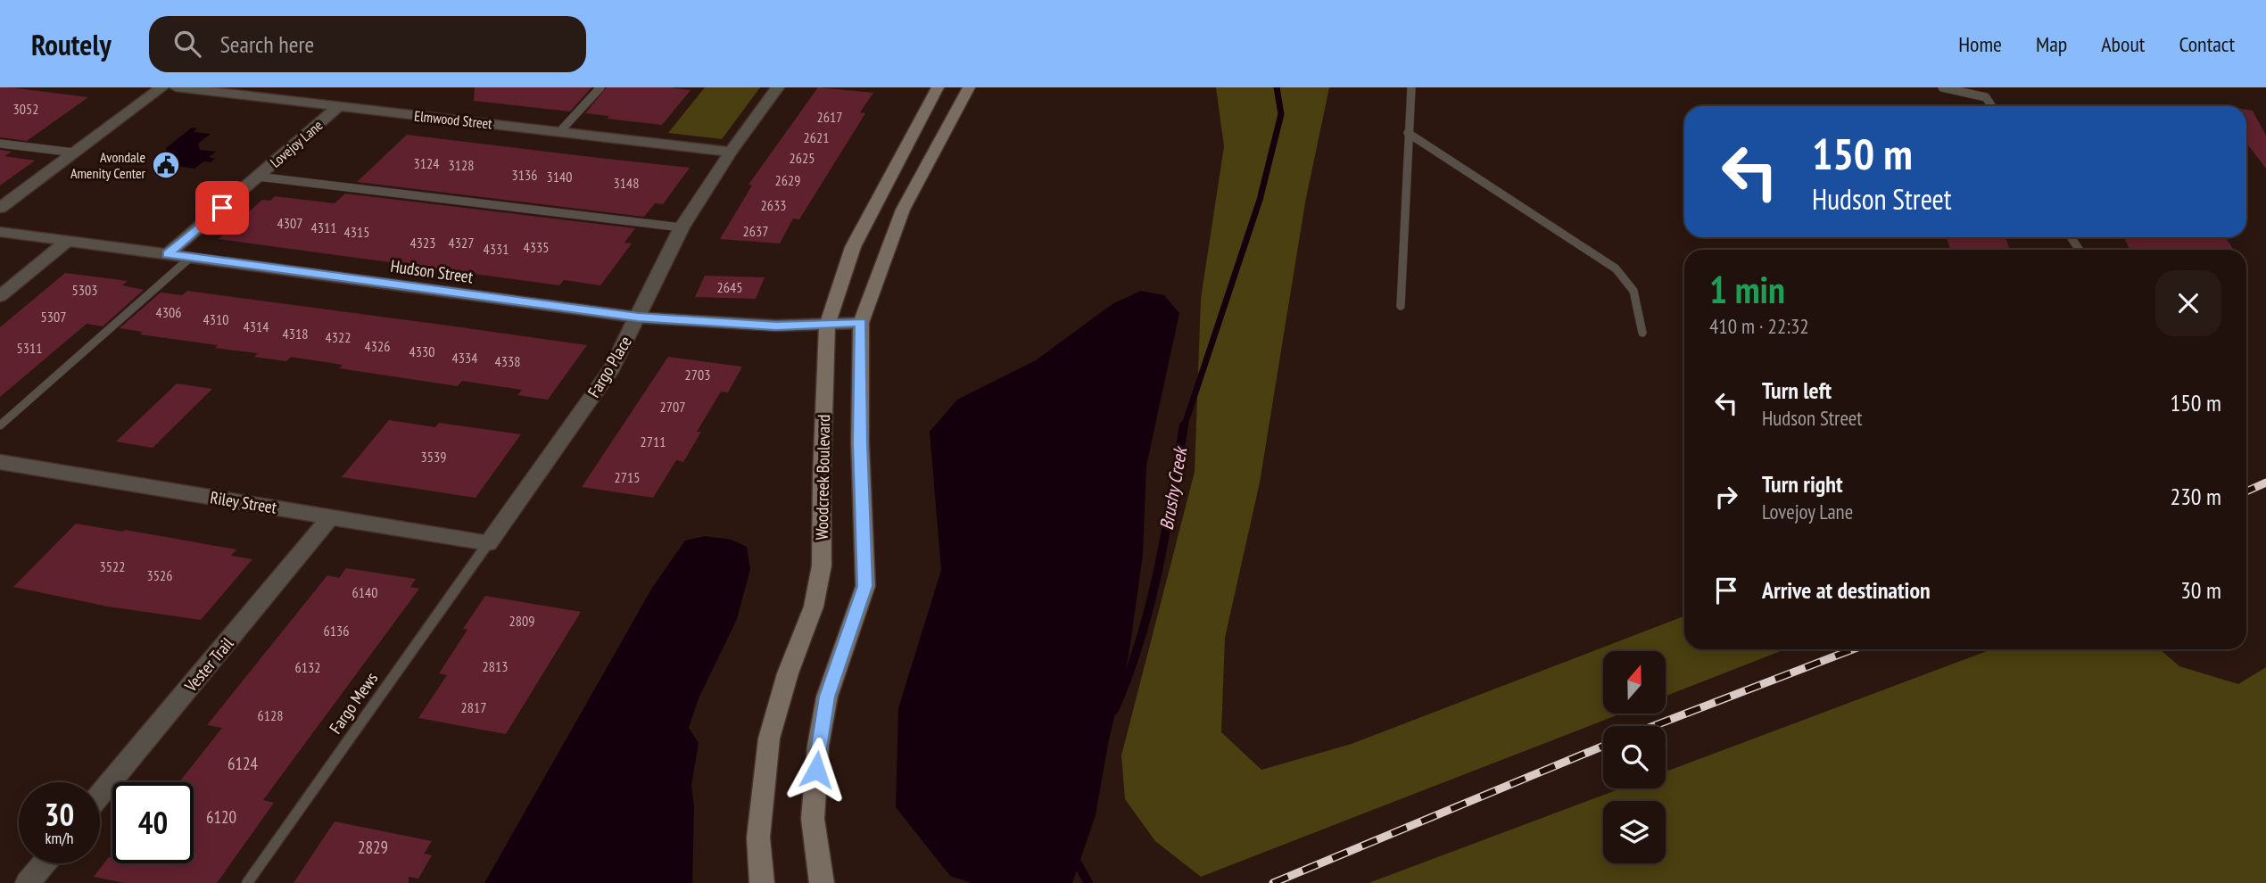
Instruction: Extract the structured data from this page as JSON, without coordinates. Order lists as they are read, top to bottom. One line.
{"streets":{"street":["Elmwood Street","Lovejoy Lane","Hudson Street","Fargo Place","Woodcreek Boulevard","Riley Street","Vester Trail"],"lane":["Fargo Mews"]},"crossings":[["Elmwood Street","Lovejoy Lane"],["Elmwood Street","Fargo Place"],["Lovejoy Lane","Hudson Street"],["Hudson Street","Fargo Place"],["Hudson Street","Woodcreek Boulevard"],["Fargo Place","Riley Street"],["Fargo Place","Fargo Mews"],["Riley Street","Vester Trail"],["Riley Street","Fargo Mews"]],"water":["Brushy Creek"],"places":{"public building":["Avondale Amenity Center"]},"house_numbers":["3052","2617","2621","2625","3124","3128","3136","3140","2629","3148","2633","4307","4311","2637","4315","4323","4327","4335","4331","2645","5303","4306","5307","4310","4314","4318","4322","4326","5311","4330","4334","4338","2703","2707","2711","3539","2715","3522","3526","6140","2809","6136","2813","6132","2817","6128","6124","6120","2829"],"north":"top","page":{"header":"Routely","search":"Search here","nav":["Home","Map","About","Contact"],"turn":["150 m","Hudson Street"],"heading":["1 min","410 m · 22:32"],"list":[{"name":"Turn left","note":"Hudson Street","value":"150 m"},{"name":"Turn right","note":"Lovejoy Lane","value":"230 m"},{"name":"Arrive at destination","value":"30 m"}],"speed":"30 km/h","limit":"40"}}
